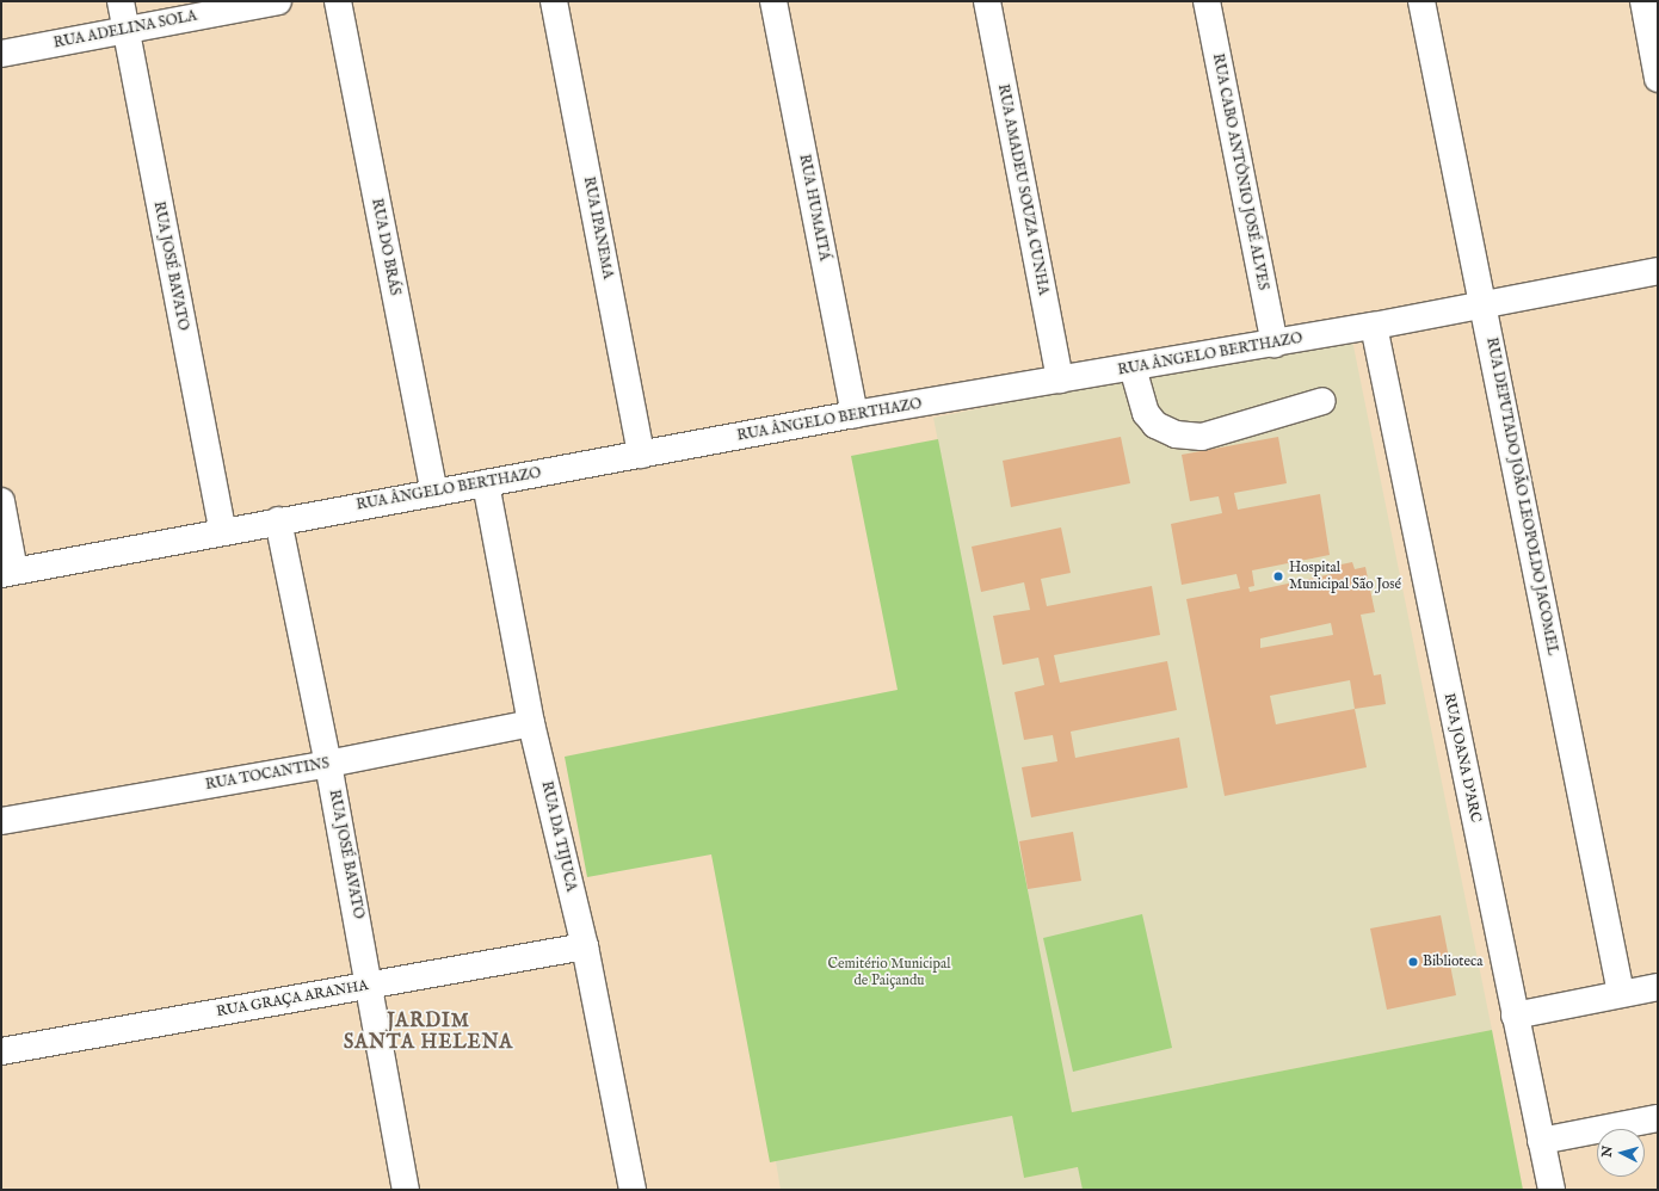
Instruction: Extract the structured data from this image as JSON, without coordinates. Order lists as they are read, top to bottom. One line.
{"streets":{"street":["RUA ADELINA SOLA","RUA CABO ANTÔNIO JOSÉ ALVES","RUA AMADEU SOUZA CUNHA","RUA HUMAITÁ","RUA IPANEMA","RUA DO BRÁS","RUA JOSÉ BAVATO","RUA ÂNGELO BERTHAZO","RUA DEPUTADO JOÃO LEOPOLDO JACOMEL","RUA JOANA D'ARC","RUA TOCANTINS","RUA DA TIJUCA","RUA GRAÇA ARANHA"]},"crossings":[["RUA ADELINA SOLA","RUA JOSÉ BAVATO"],["RUA CABO ANTÔNIO JOSÉ ALVES","RUA ÂNGELO BERTHAZO"],["RUA AMADEU SOUZA CUNHA","RUA ÂNGELO BERTHAZO"],["RUA HUMAITÁ","RUA ÂNGELO BERTHAZO"],["RUA IPANEMA","RUA ÂNGELO BERTHAZO"],["RUA DO BRÁS","RUA ÂNGELO BERTHAZO"],["RUA JOSÉ BAVATO","RUA ÂNGELO BERTHAZO"],["RUA JOSÉ BAVATO","RUA TOCANTINS"],["RUA JOSÉ BAVATO","RUA GRAÇA ARANHA"],["RUA ÂNGELO BERTHAZO","RUA DEPUTADO JOÃO LEOPOLDO JACOMEL"],["RUA ÂNGELO BERTHAZO","RUA JOANA D'ARC"],["RUA ÂNGELO BERTHAZO","RUA DA TIJUCA"],["RUA TOCANTINS","RUA DA TIJUCA"],["RUA DA TIJUCA","RUA GRAÇA ARANHA"]],"districts":["JARDIM SANTA HELENA"],"parks":["Cemitério Municipal de Paiçandu"],"places":["Hospital Municipal São José","Biblioteca"],"north":"left"}
